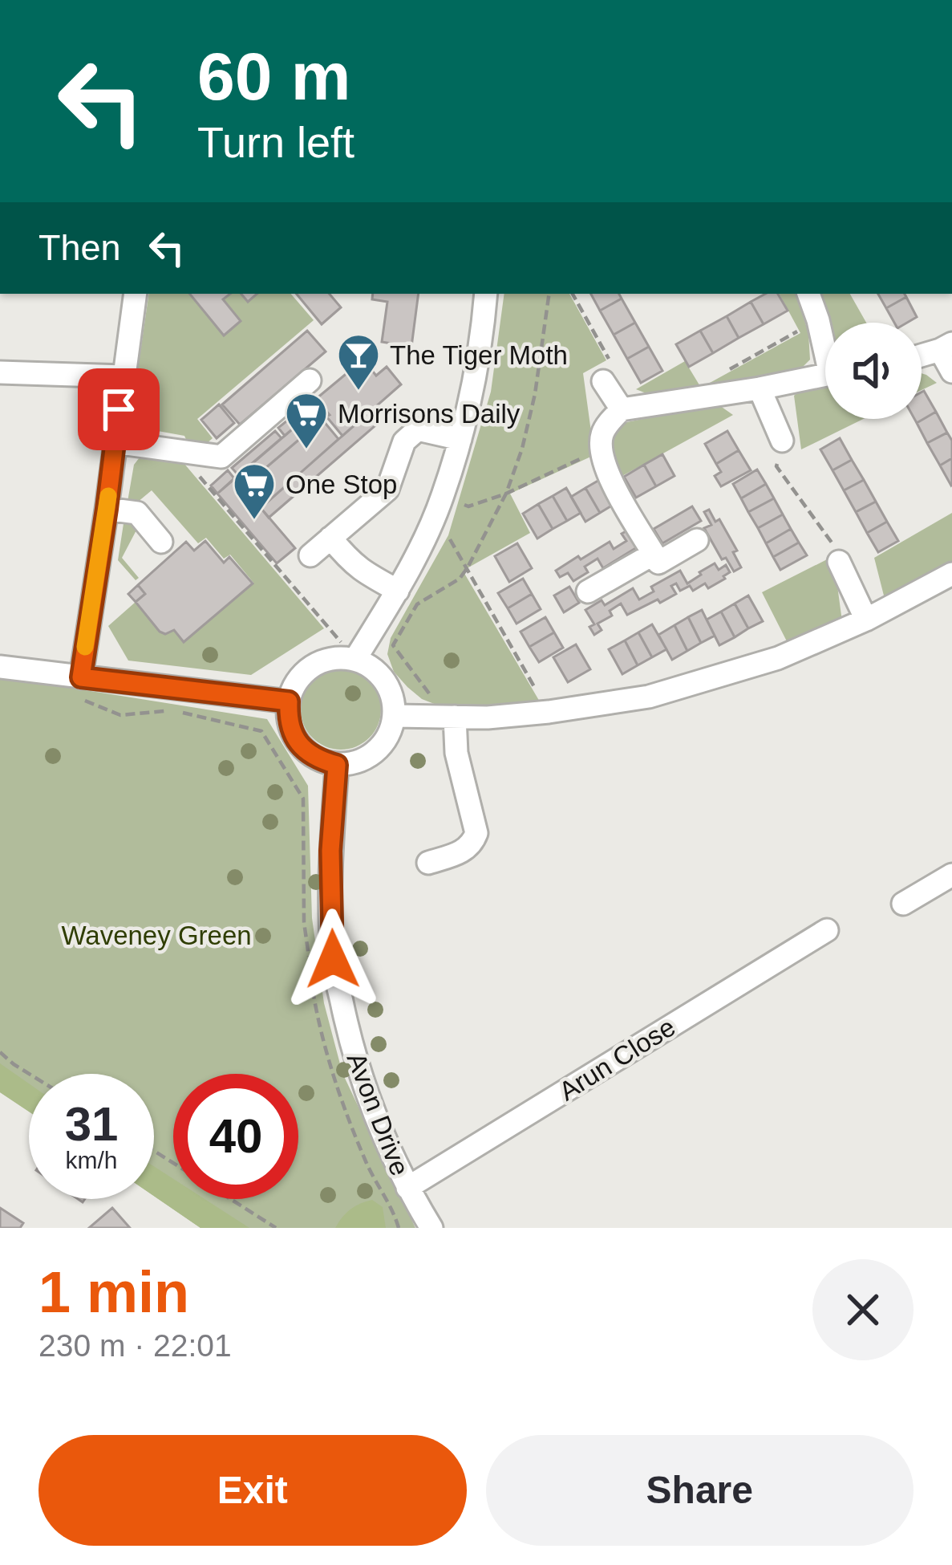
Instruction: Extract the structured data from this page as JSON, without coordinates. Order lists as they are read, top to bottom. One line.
{"streets":{"street":["Arun Close","Avon Drive"]},"crossings":[["Arun Close","Avon Drive"]],"parks":["Waveney Green"],"places":{"bar":["The Tiger Moth"],"supermarket":["Morrisons Daily","One Stop"]},"page":{"turn":["60 m","Turn left"],"then":"Then","speed":"31 km/h","limit":"40","heading":["1 min","230 m · 22:01"],"buttons":["Exit","Share"]}}
